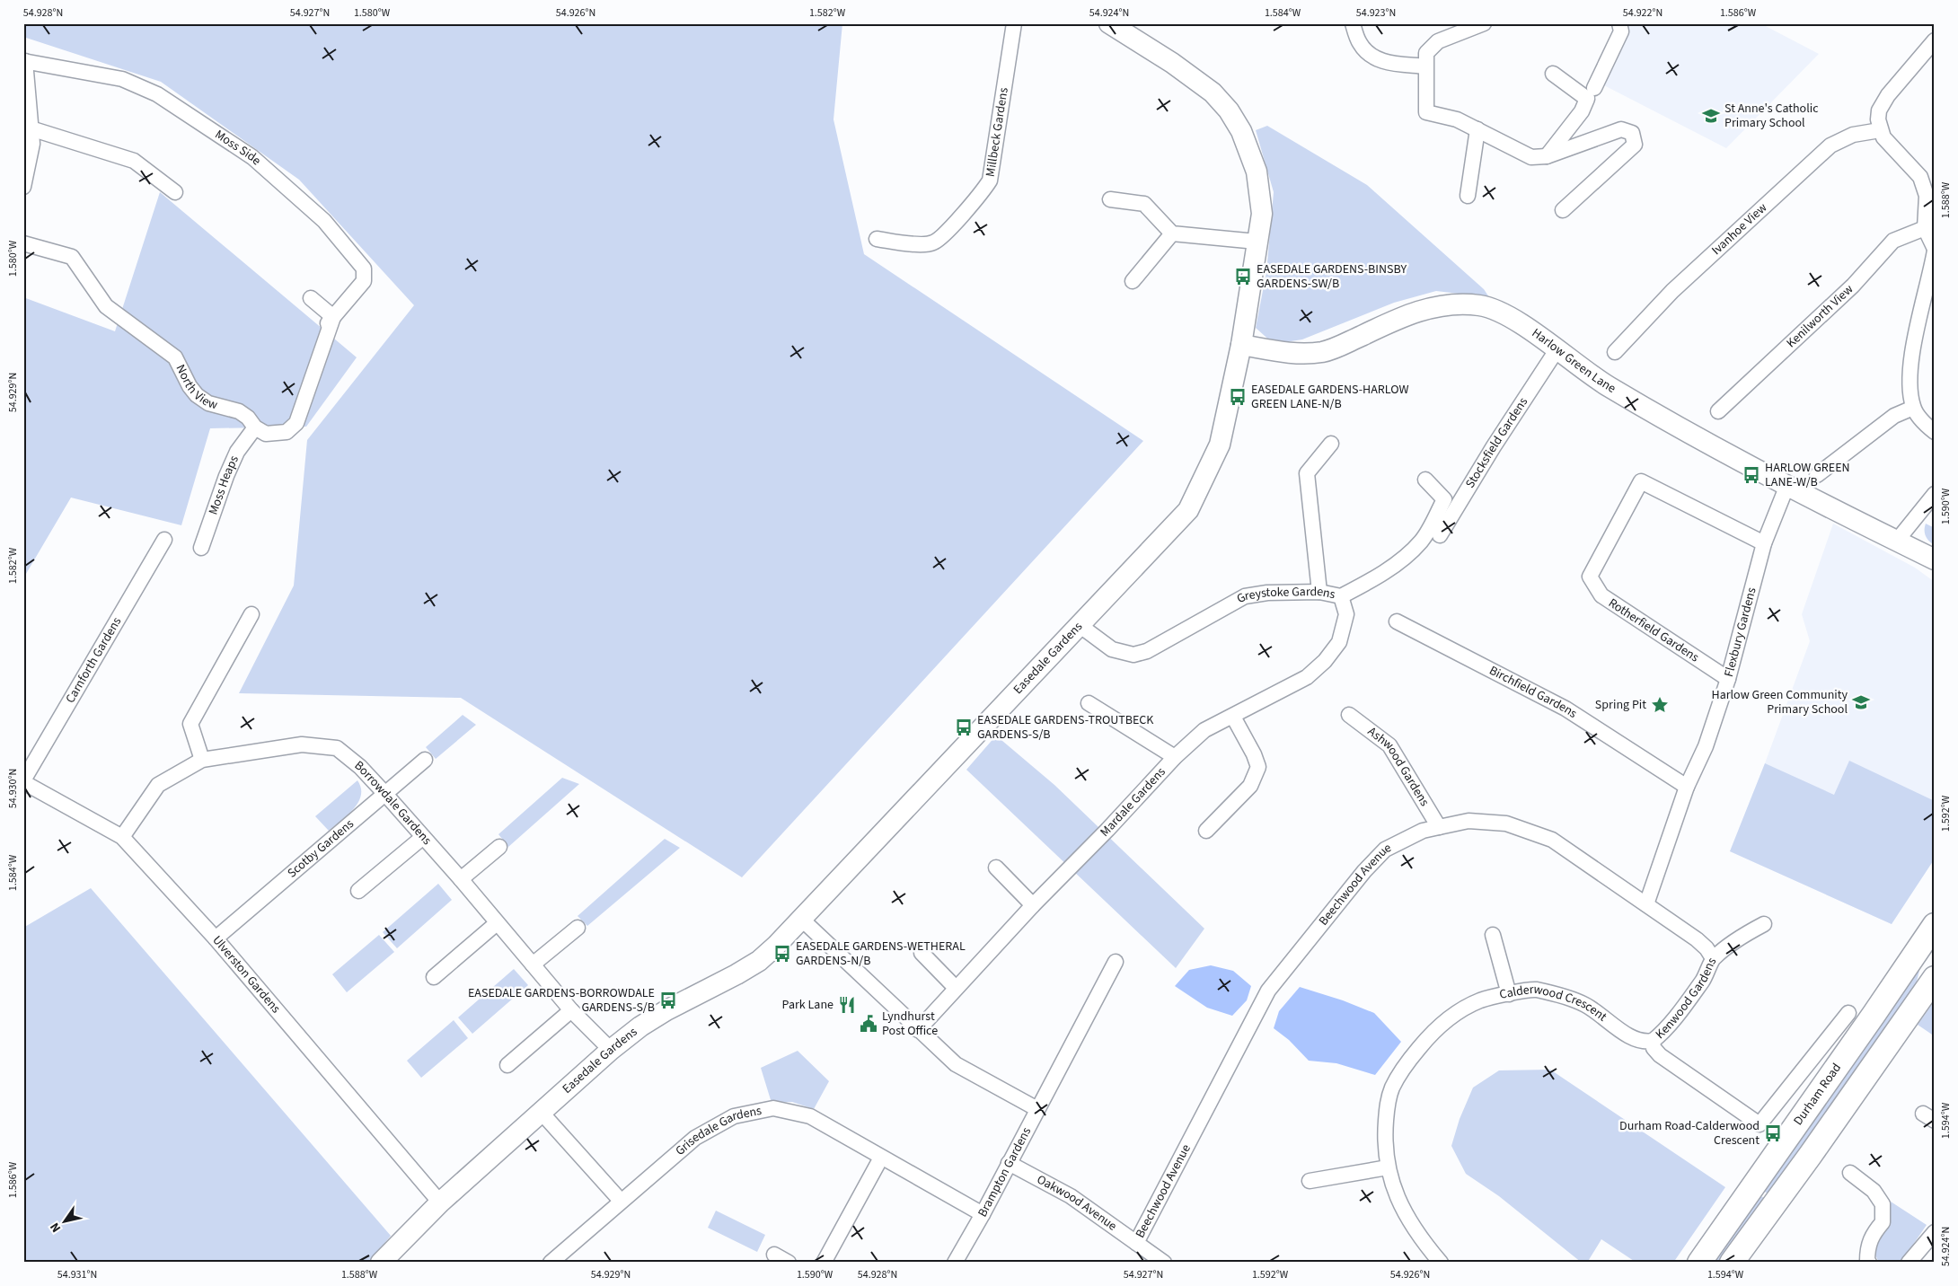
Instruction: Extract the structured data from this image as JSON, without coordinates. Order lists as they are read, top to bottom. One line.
{"streets":{"main road":["Durham Road"],"street":["Millbeck Gardens","Moss Side","Ivanhoe View","Kenilworth View","Harlow Green Lane","North View","Stocksfield Gardens","Moss Heaps","Greystoke Gardens","Rotherfield Gardens","Flexbury Gardens","Easedale Gardens","Carnforth Gardens","Birchfield Gardens","Ashwood Gardens","Mardale Gardens","Borrowdale Gardens","Scotby Gardens","Beechwood Avenue","Ulverston Gardens","Kenwood Gardens","Calderwood Crescent","Grisedale Gardens","Brampton Gardens","Oakwood Avenue"]},"crossings":[["Harlow Green Lane","Stocksfield Gardens"],["Harlow Green Lane","Flexbury Gardens"],["Harlow Green Lane","Easedale Gardens"],["North View","Moss Heaps"],["Greystoke Gardens","Easedale Gardens"],["Greystoke Gardens","Mardale Gardens"],["Rotherfield Gardens","Flexbury Gardens"],["Flexbury Gardens","Birchfield Gardens"],["Flexbury Gardens","Beechwood Avenue"],["Easedale Gardens","Borrowdale Gardens"],["Easedale Gardens","Ulverston Gardens"],["Carnforth Gardens","Ulverston Gardens"],["Ashwood Gardens","Beechwood Avenue"],["Borrowdale Gardens","Scotby Gardens"],["Borrowdale Gardens","Ulverston Gardens"],["Scotby Gardens","Ulverston Gardens"],["Beechwood Avenue","Kenwood Gardens"],["Beechwood Avenue","Oakwood Avenue"],["Kenwood Gardens","Calderwood Crescent"],["Grisedale Gardens","Brampton Gardens"],["Brampton Gardens","Oakwood Avenue"]],"places":{"school or university":["St Anne's Catholic Primary School","Harlow Green Community Primary School"],"bus stop":["EASEDALE GARDENS-BINSBY GARDENS-SW/B","EASEDALE GARDENS-HARLOW GREEN LANE-N/B","HARLOW GREEN LANE-W/B","EASEDALE GARDENS-TROUTBECK GARDENS-S/B","EASEDALE GARDENS-WETHERAL GARDENS-N/B","EASEDALE GARDENS-BORROWDALE GARDENS-S/B","Durham Road-Calderwood Crescent"],"place":["Spring Pit"],"restaurant":["Park Lane"],"public building":["Lyndhurst Post Office"]},"north":"bottom left","coordinates":["54.928°N","54.927°N","1.580°W","54.926°N","1.582°W","54.924°N","1.584°W","54.923°N","54.922°N","1.586°W","1.588°W","54.929°N","1.590°W","54.930°N","1.592°W","1.594°W","54.931°N"]}
